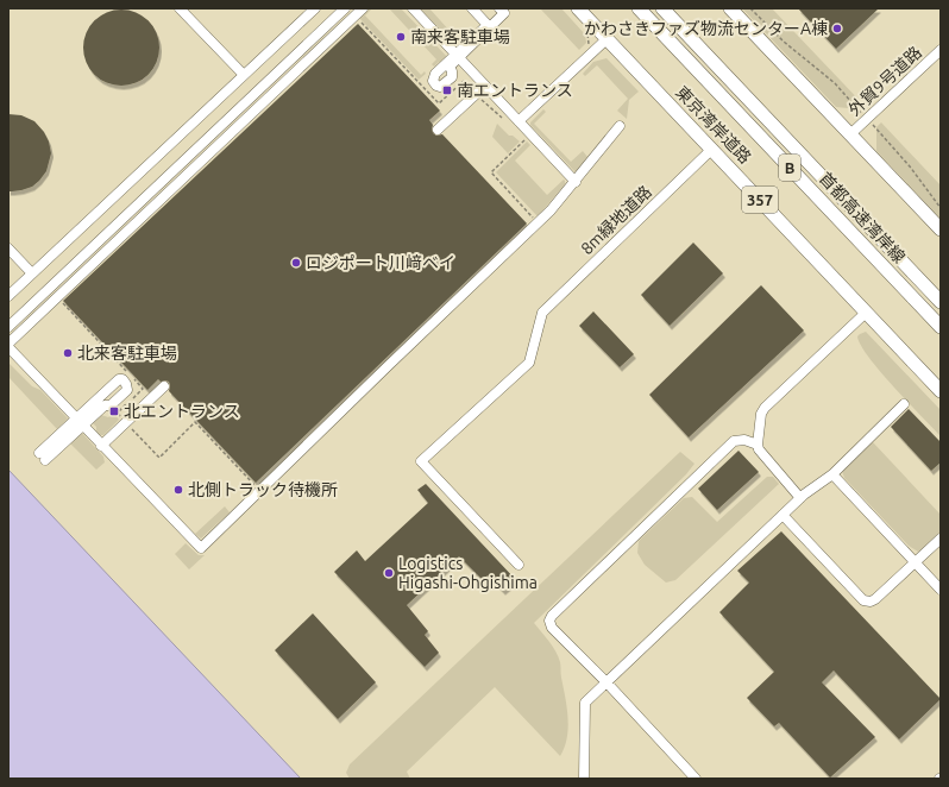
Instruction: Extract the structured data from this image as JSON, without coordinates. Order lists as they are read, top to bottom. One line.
{"streets":{"highway":["東京湾岸道路","B","357","首都高速湾岸線"],"street":["外貿9号道路","8m緑地道路"]},"crossings":[["東京湾岸道路","8m緑地道路"]],"places":{"other":["かわさきファズ物流センターA棟","南来客駐車場","ロジポート川﨑ベイ","北来客駐車場","北側トラック待機所","Logistics Higashi-Ohgishima"],"transit":["南エントランス","北エントランス"]}}
